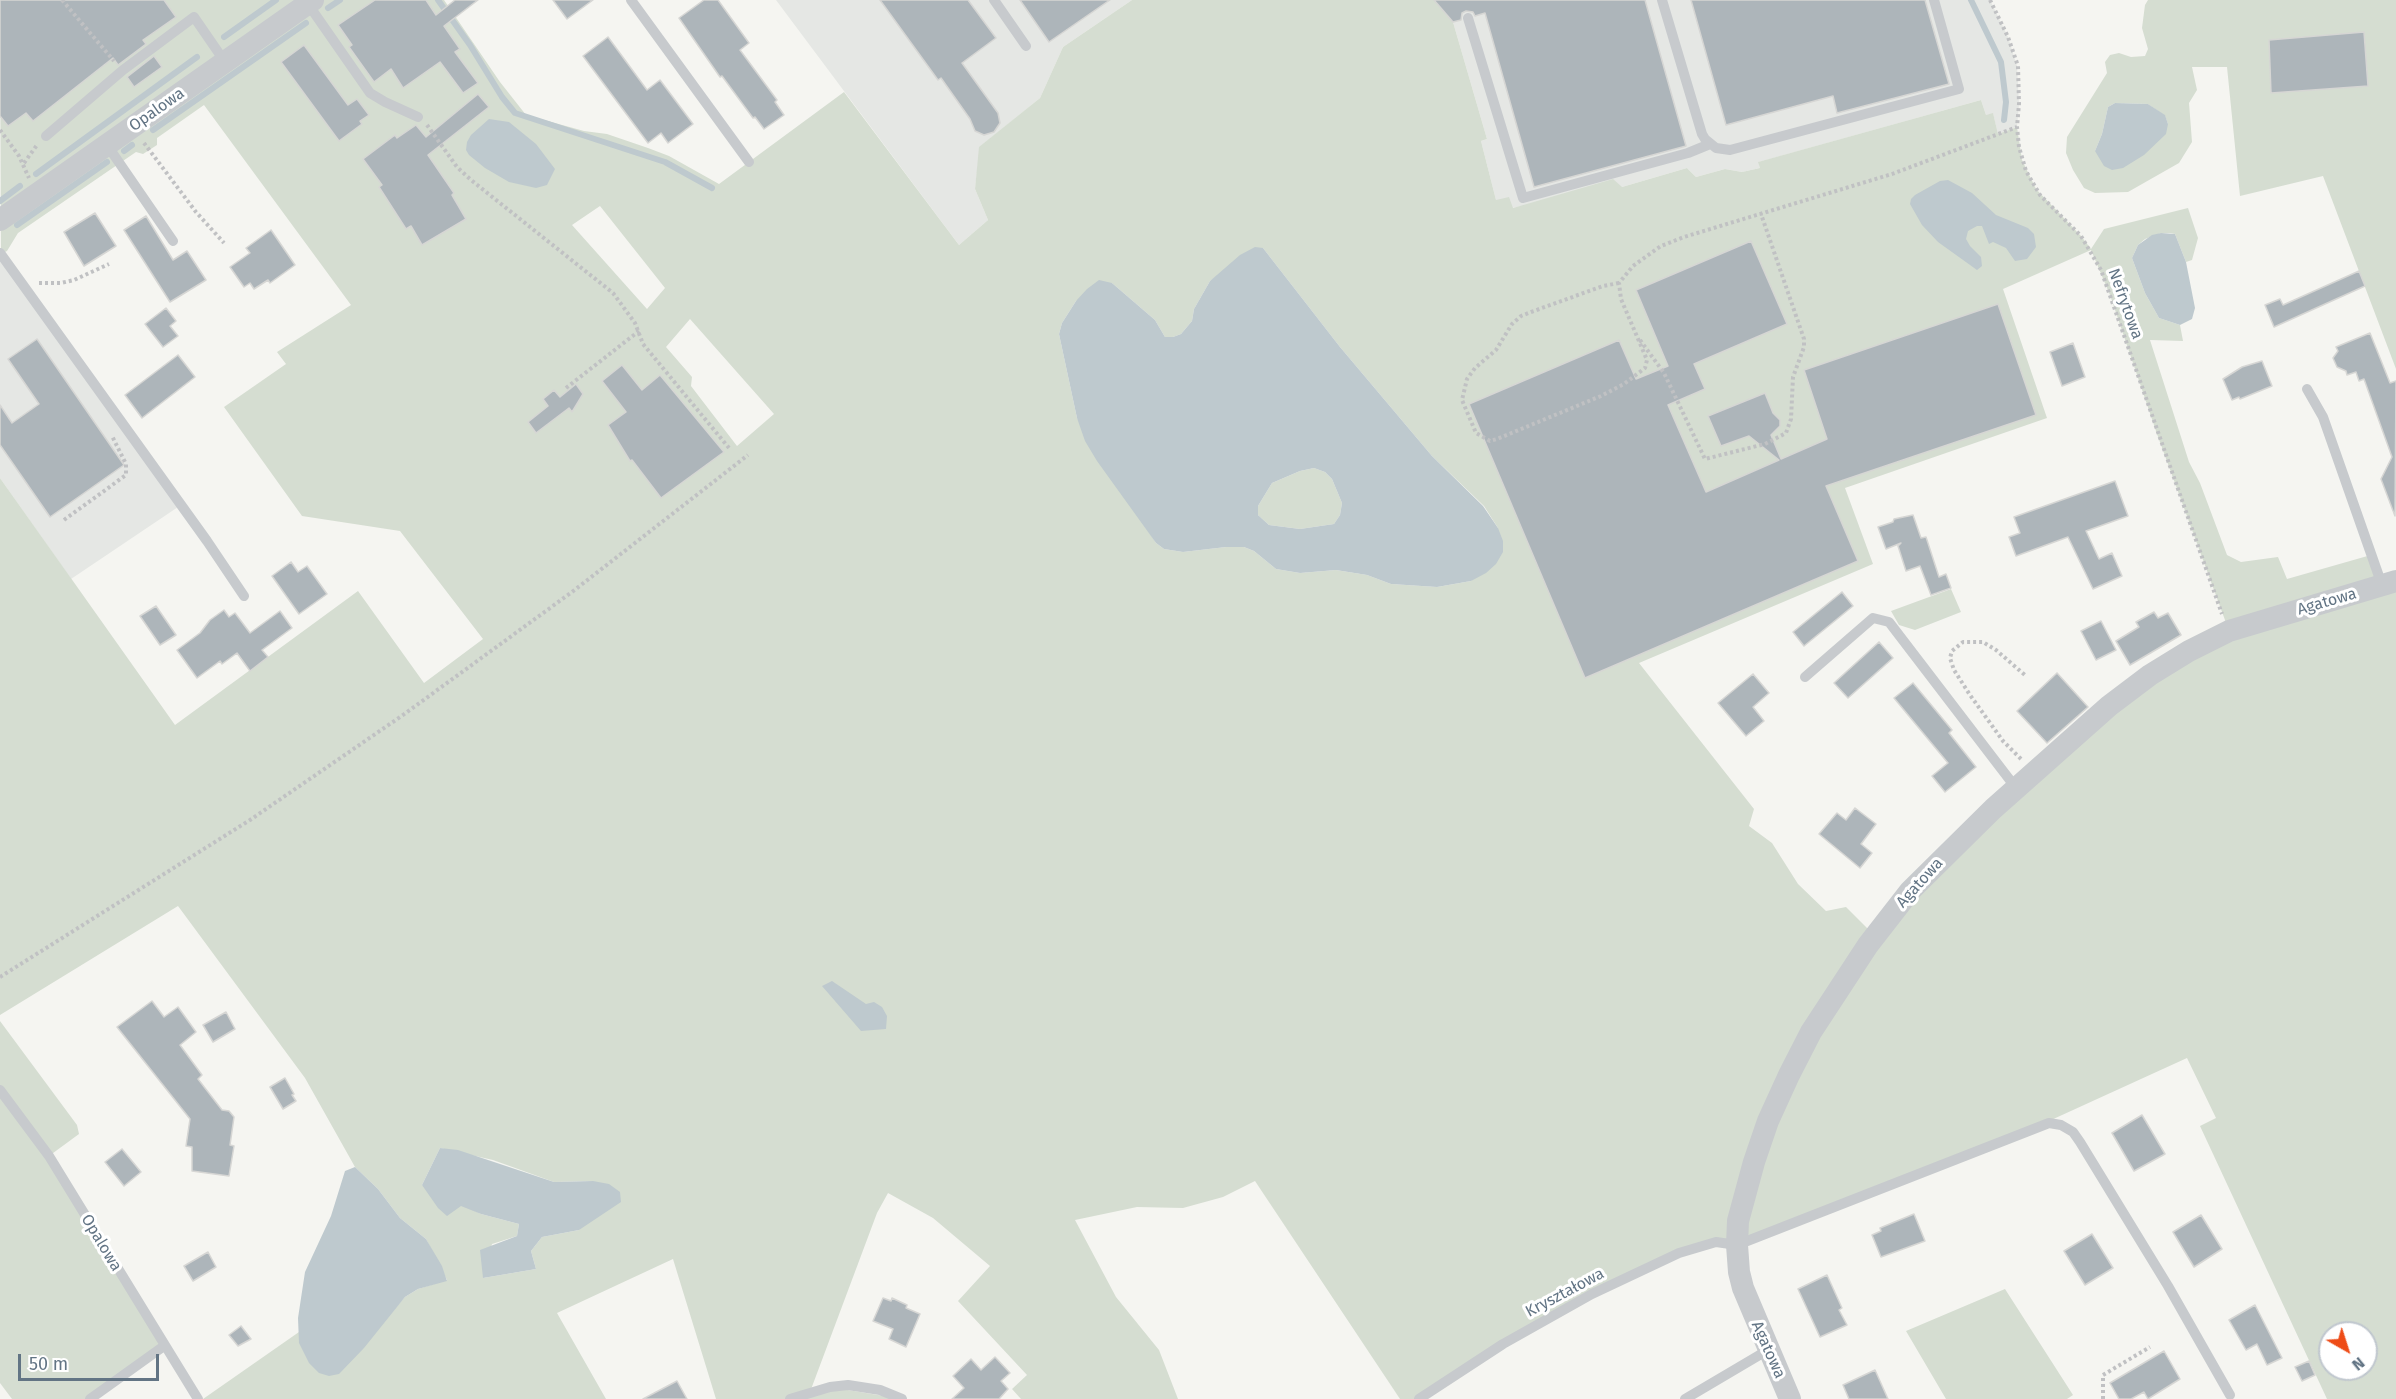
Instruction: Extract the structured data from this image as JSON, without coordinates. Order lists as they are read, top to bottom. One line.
{"streets":{"street":["Opalowa","Agatowa"],"lane":["Kryształowa"],"path":["Nefrytowa"]},"crossings":[["Nefrytowa","Agatowa"],["Agatowa","Kryształowa"]],"scale_bar":"50 m","north":"bottom right"}
